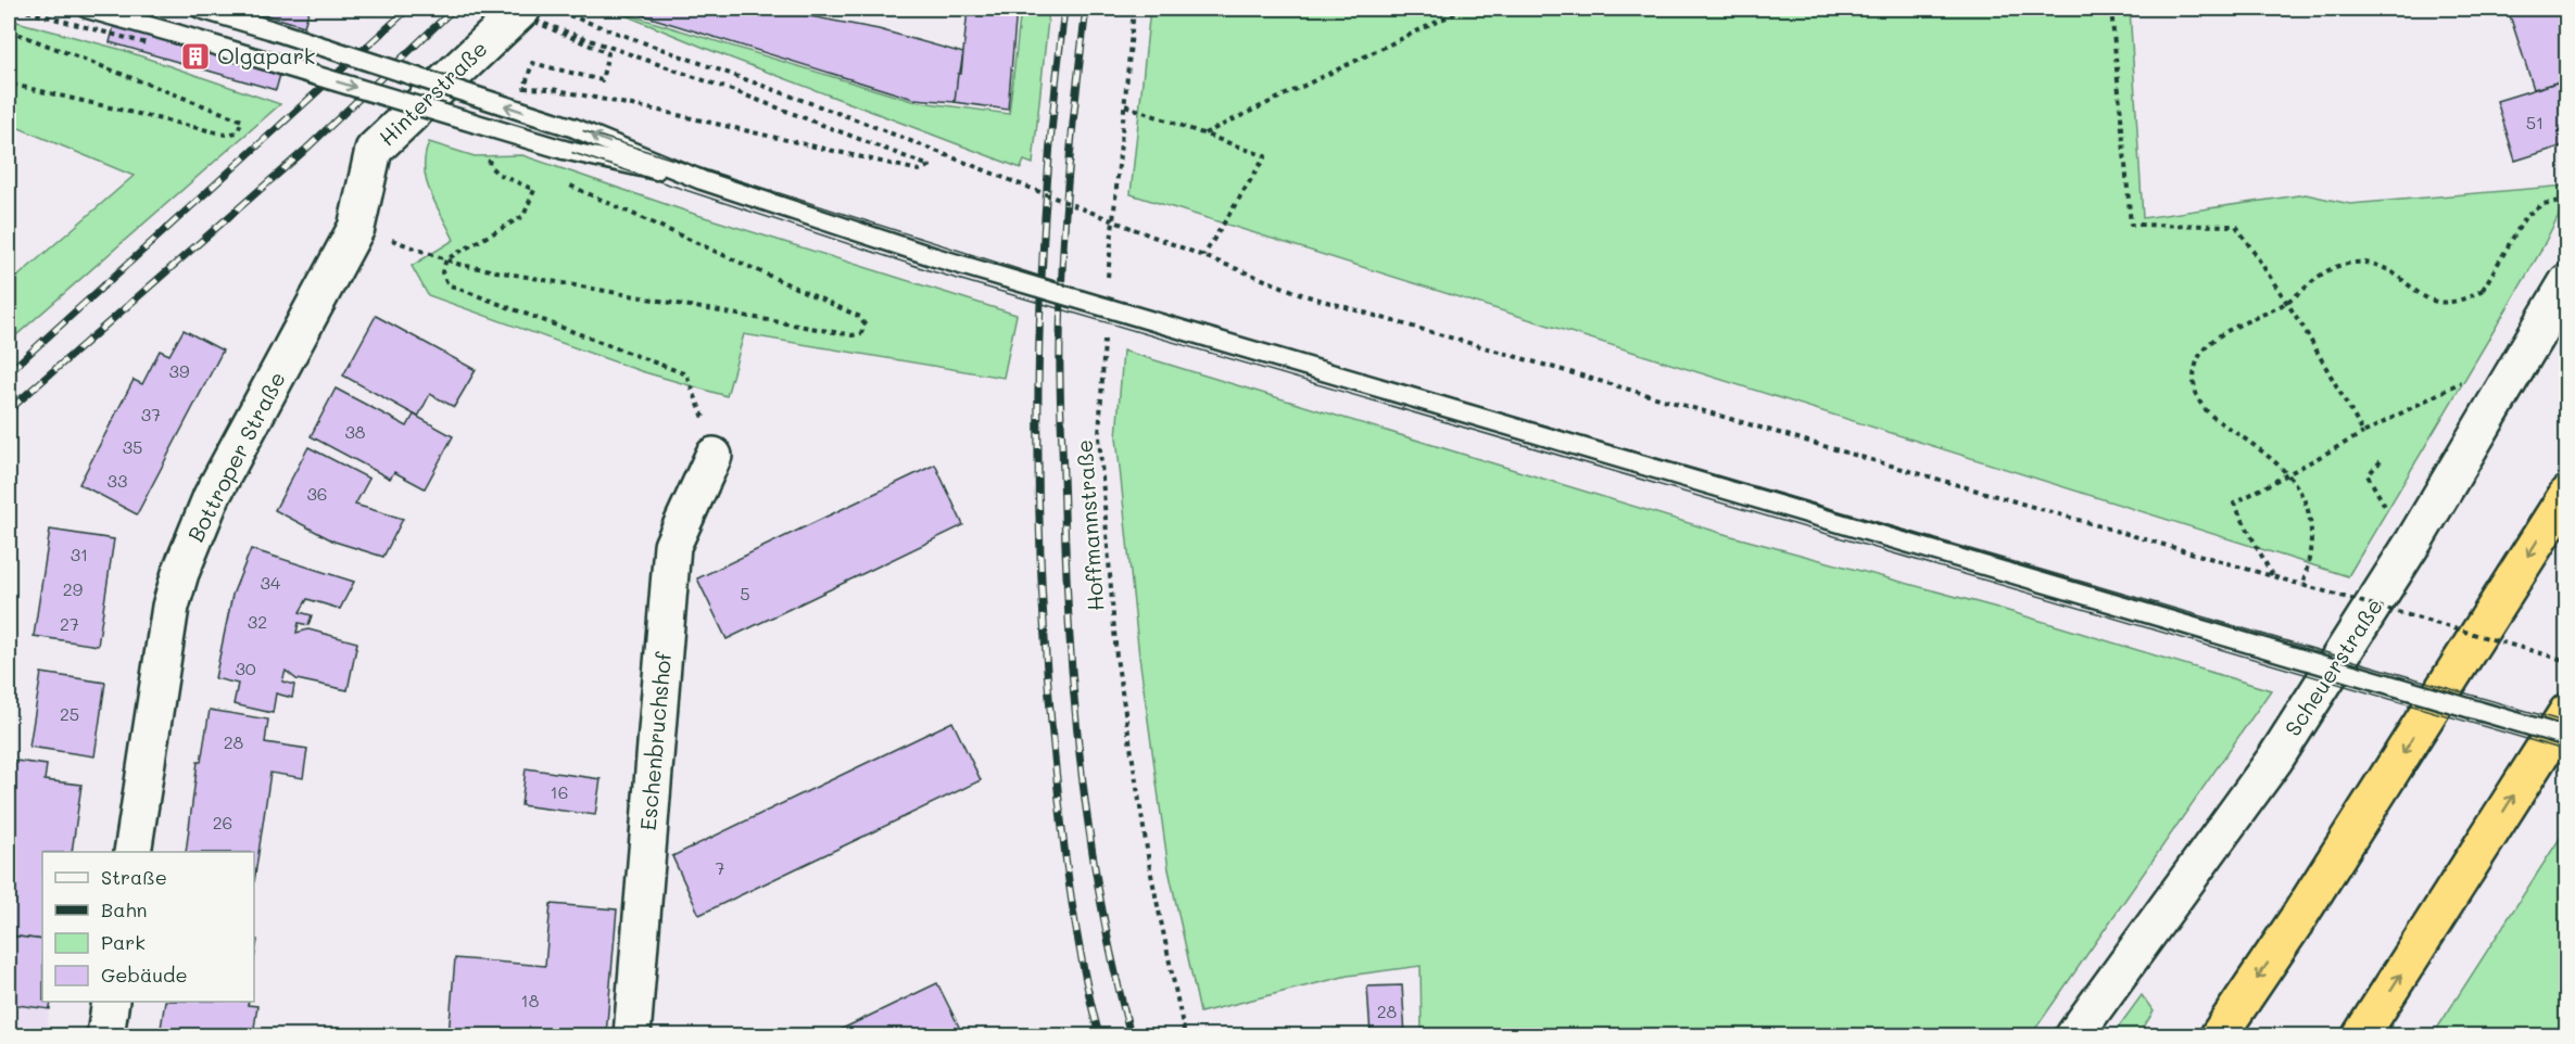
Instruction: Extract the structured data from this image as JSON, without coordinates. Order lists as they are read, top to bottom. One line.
{"streets":{"street":["Hinterstraße","Bottroper Straße","Scheuerstraße","Eschenbruchshof"],"path":["Hoffmannstraße"]},"crossings":[["Hinterstraße","Bottroper Straße"]],"places":{"building":["Olgapark"]},"house_numbers":["51","39","37","38","35","33","36","31","34","29","5","32","27","30","25","28","16","26","7","18","28"],"legend":["Straße","Bahn","Park","Gebäude"]}
